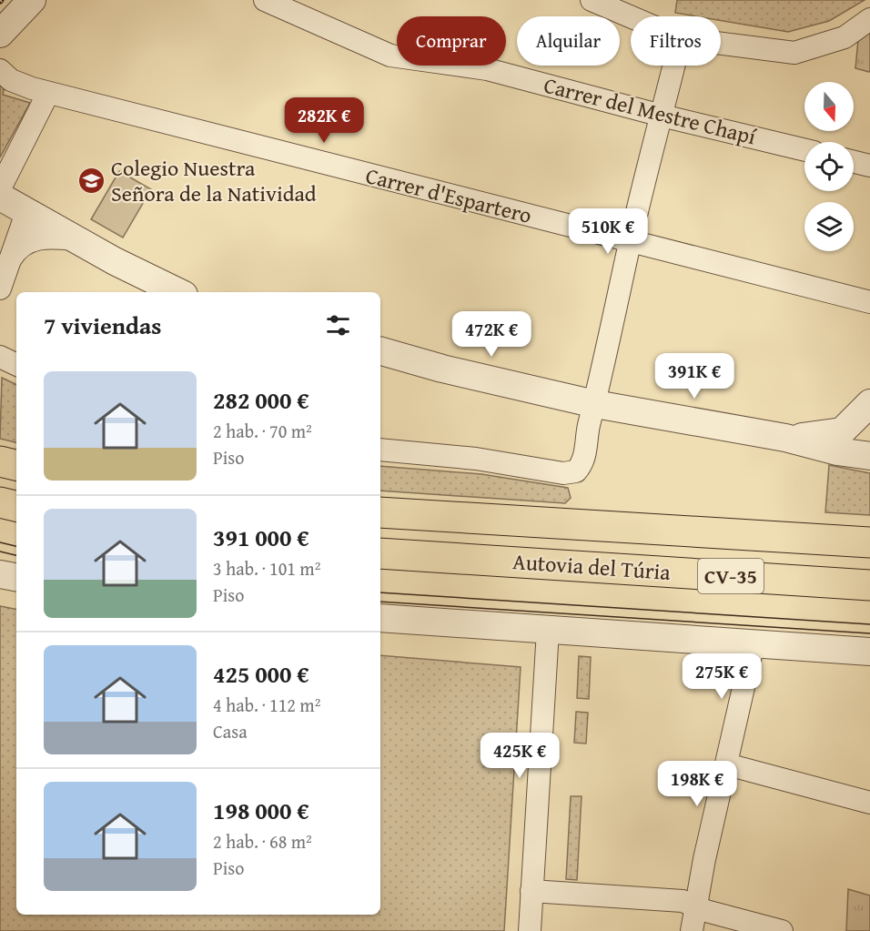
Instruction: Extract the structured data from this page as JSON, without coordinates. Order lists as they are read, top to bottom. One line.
{"streets":{"highway":["Autovia del Túria","CV-35"],"street":["Carrer del Mestre Chapí","Carrer d'Espartero"]},"places":{"school or university":["Colegio Nuestra Señora de la Natividad"]},"north":"bottom","page":{"chip":["Comprar","Alquilar","Filtros"],"price":["282K €","510K €","472K €","391K €","275K €","425K €","198K €"],"heading":"7 viviendas","list":[{"name":"282 000 €","note":"2 hab. · 70 m² · Piso"},{"name":"391 000 €","note":"3 hab. · 101 m² · Piso"},{"name":"425 000 €","note":"4 hab. · 112 m² · Casa"},{"name":"198 000 €","note":"2 hab. · 68 m² · Piso"}]}}
